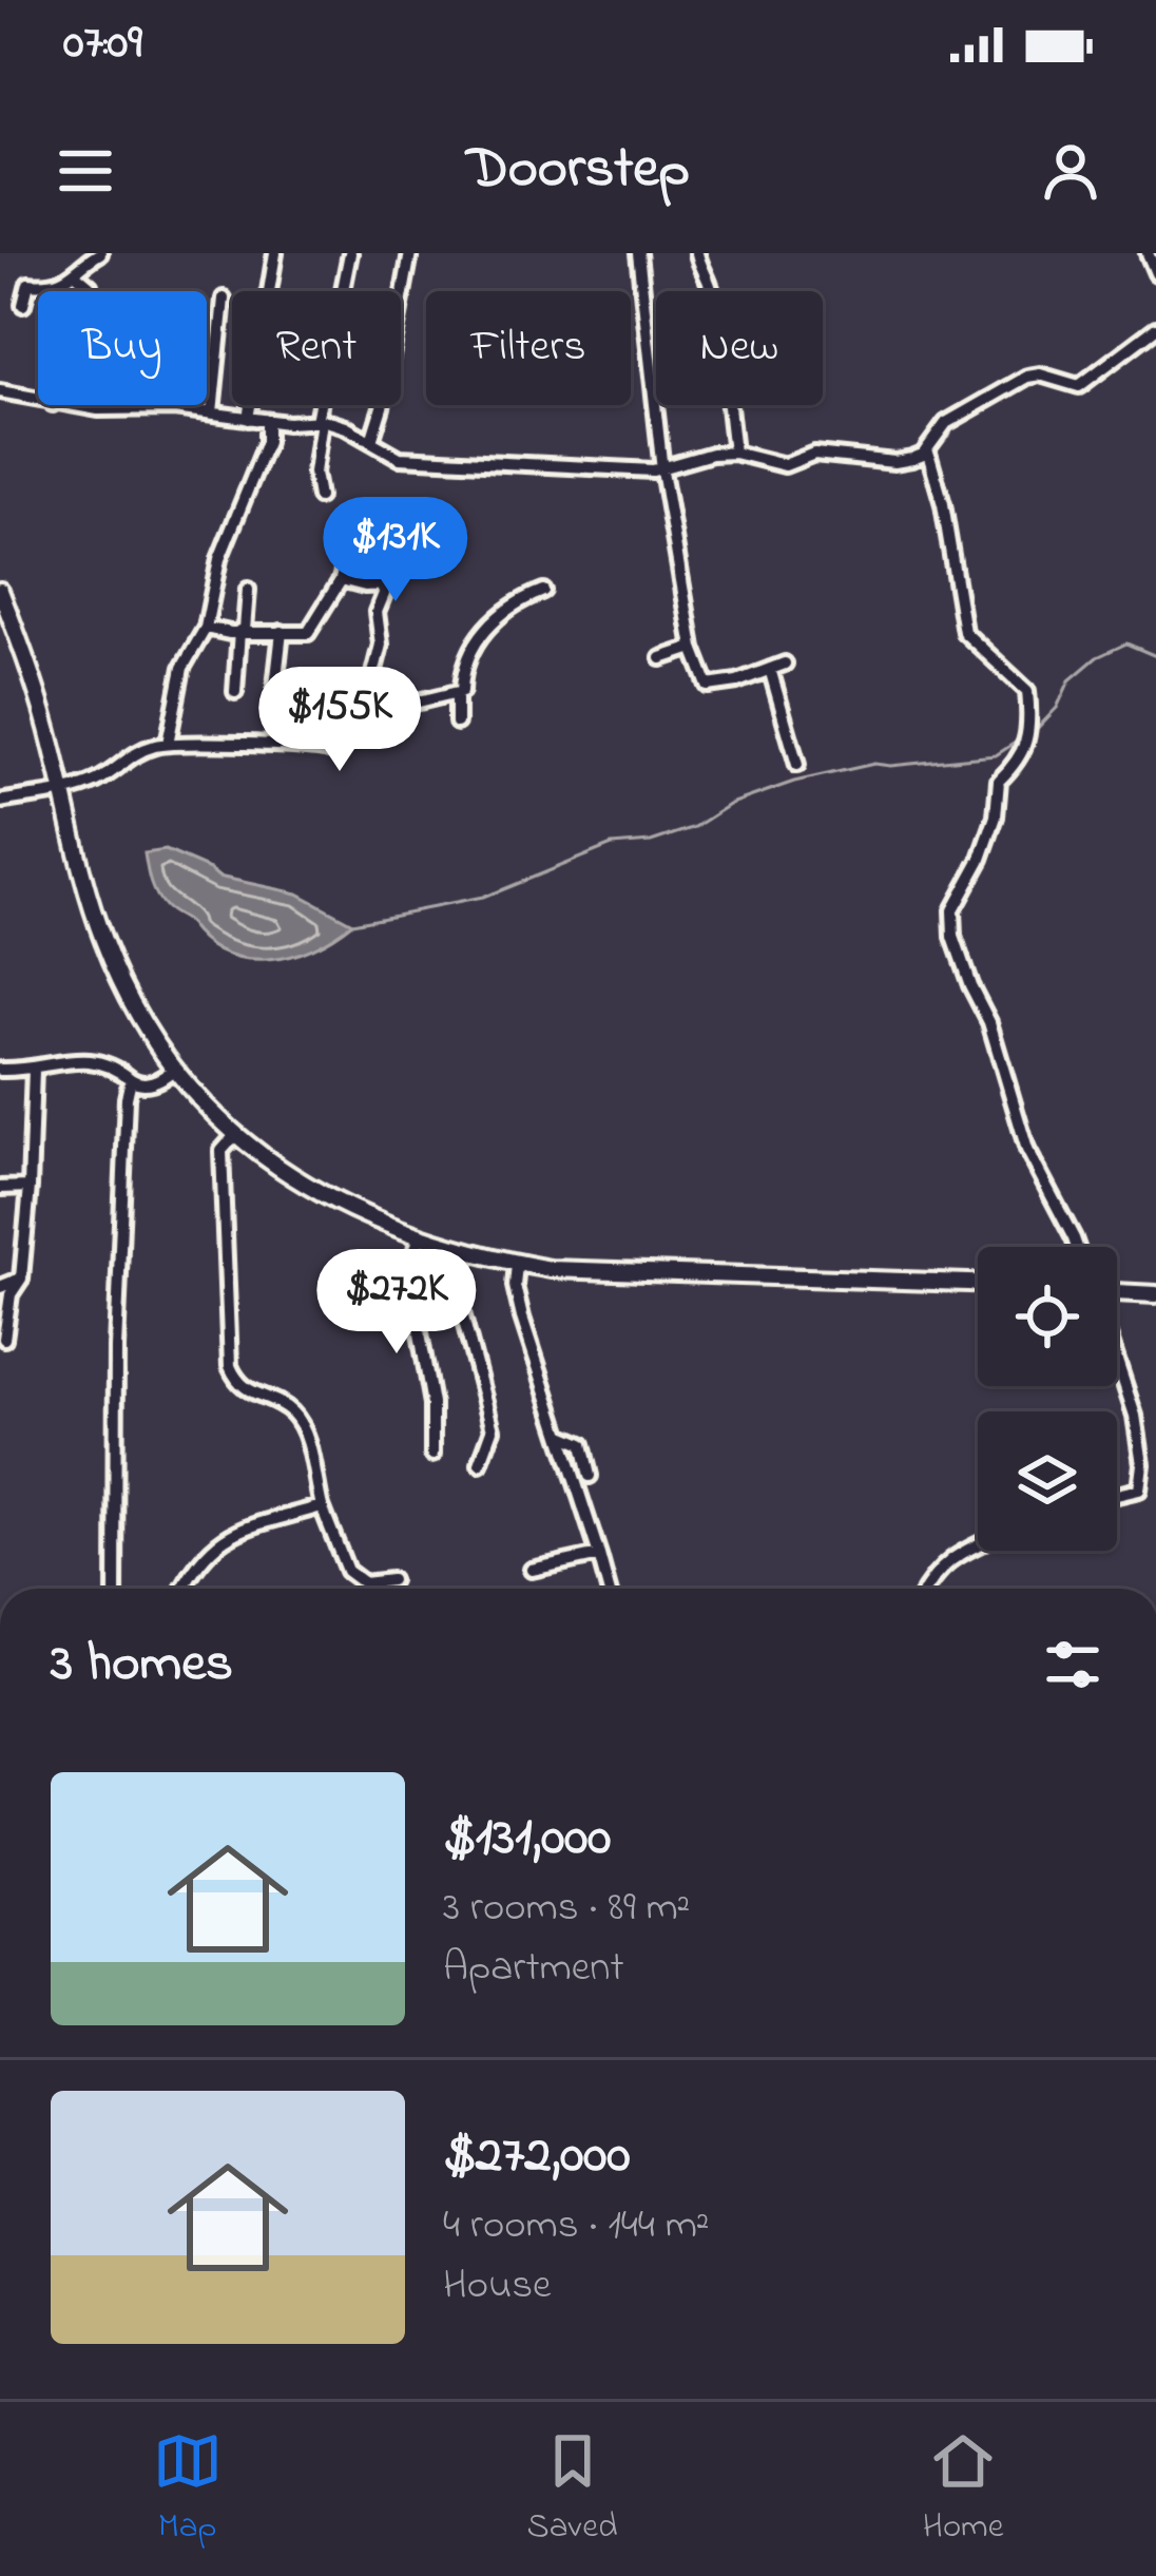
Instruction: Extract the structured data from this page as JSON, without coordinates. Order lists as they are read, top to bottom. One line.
{"page":{"status":"07:09","header":"Doorstep","chip":["Buy","Rent","Filters","New"],"price":["$131K","$155K","$272K"],"heading":"3 homes","list":[{"name":"$131,000","note":"3 rooms · 89 m² · Apartment"},{"name":"$272,000","note":"4 rooms · 144 m² · House"}],"tabs":["Map","Saved","Home"]}}
